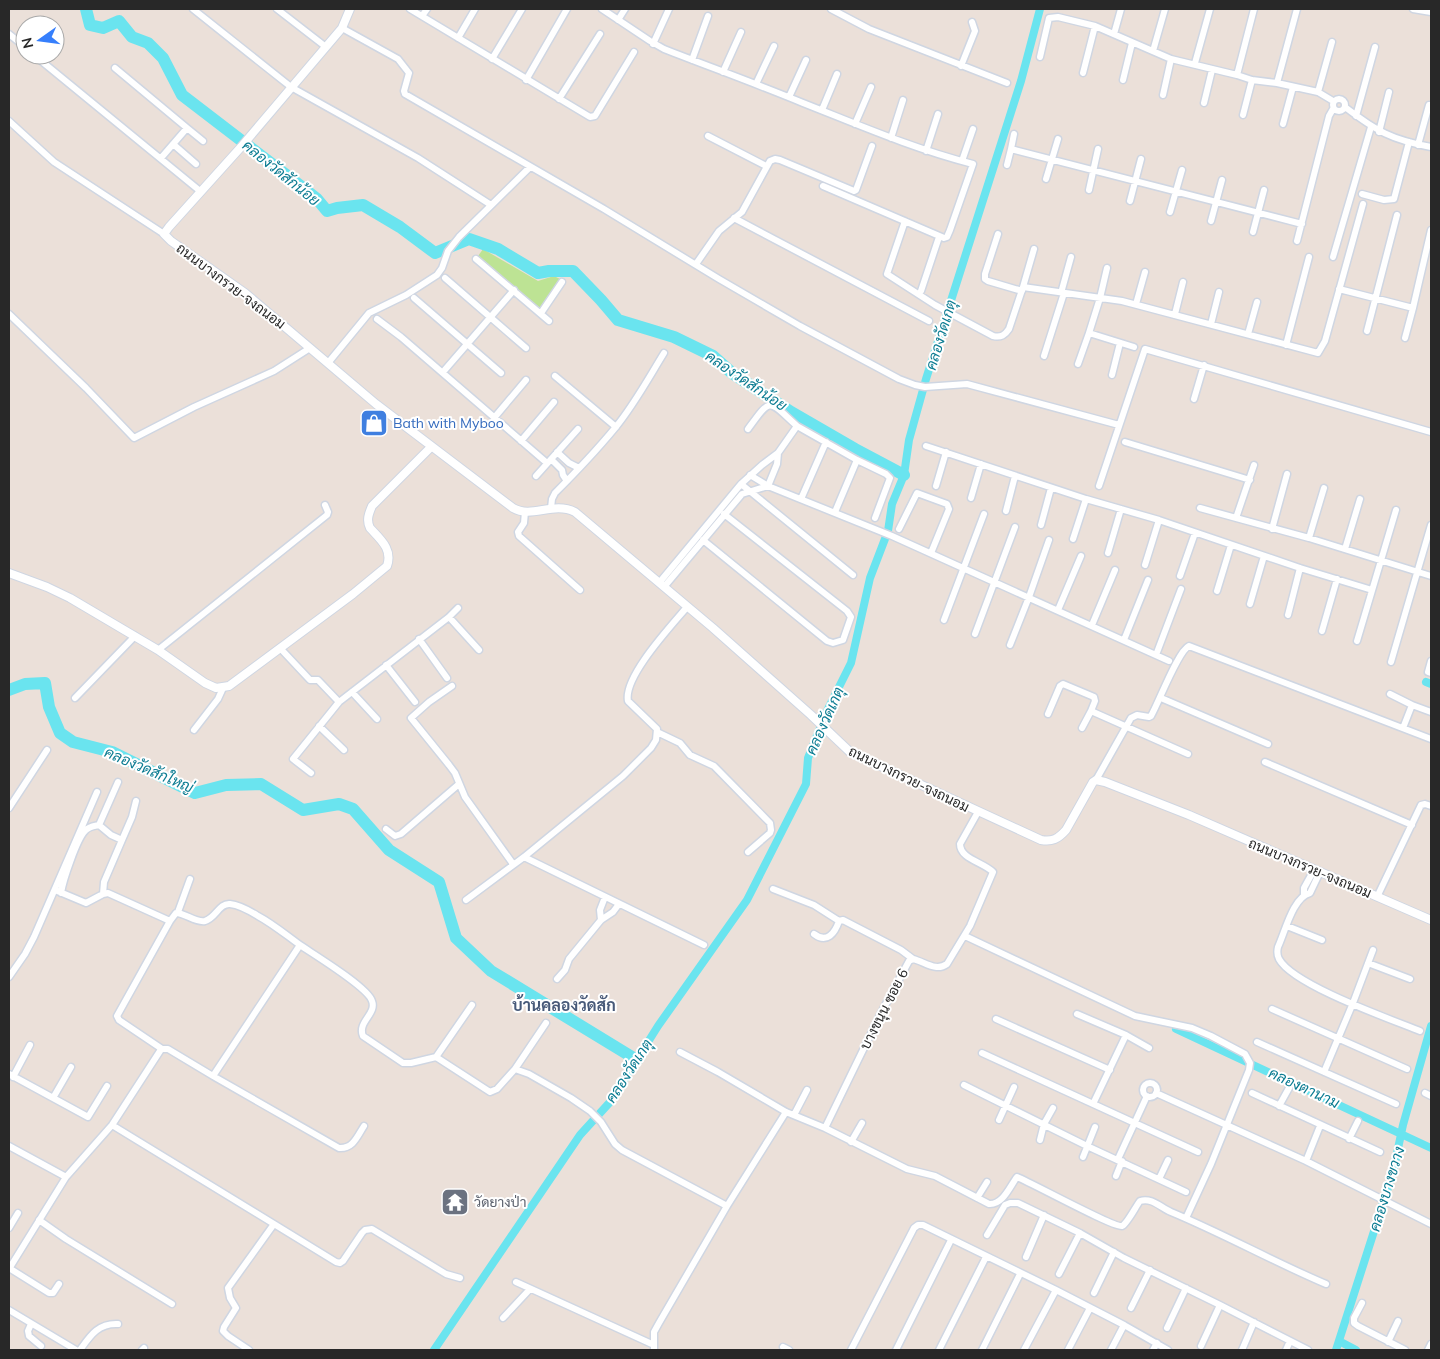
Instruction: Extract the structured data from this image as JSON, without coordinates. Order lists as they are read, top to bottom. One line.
{"streets":{"street":["ถนนบางกรวย-จงถนอม","บางขนุน ซอย 6"]},"crossings":[["ถนนบางกรวย-จงถนอม","บางขนุน ซอย 6"]],"districts":["บ้านคลองวัดสัก"],"water":["คลองวัดสักน้อย","คลองวัดเกตุ","คลองวัดสักใหญ่","คลองตานาม","คลองบางขวาง"],"places":{"shop":["Bath with Myboo"],"temple":["วัดยางป่า"]},"north":"left"}
